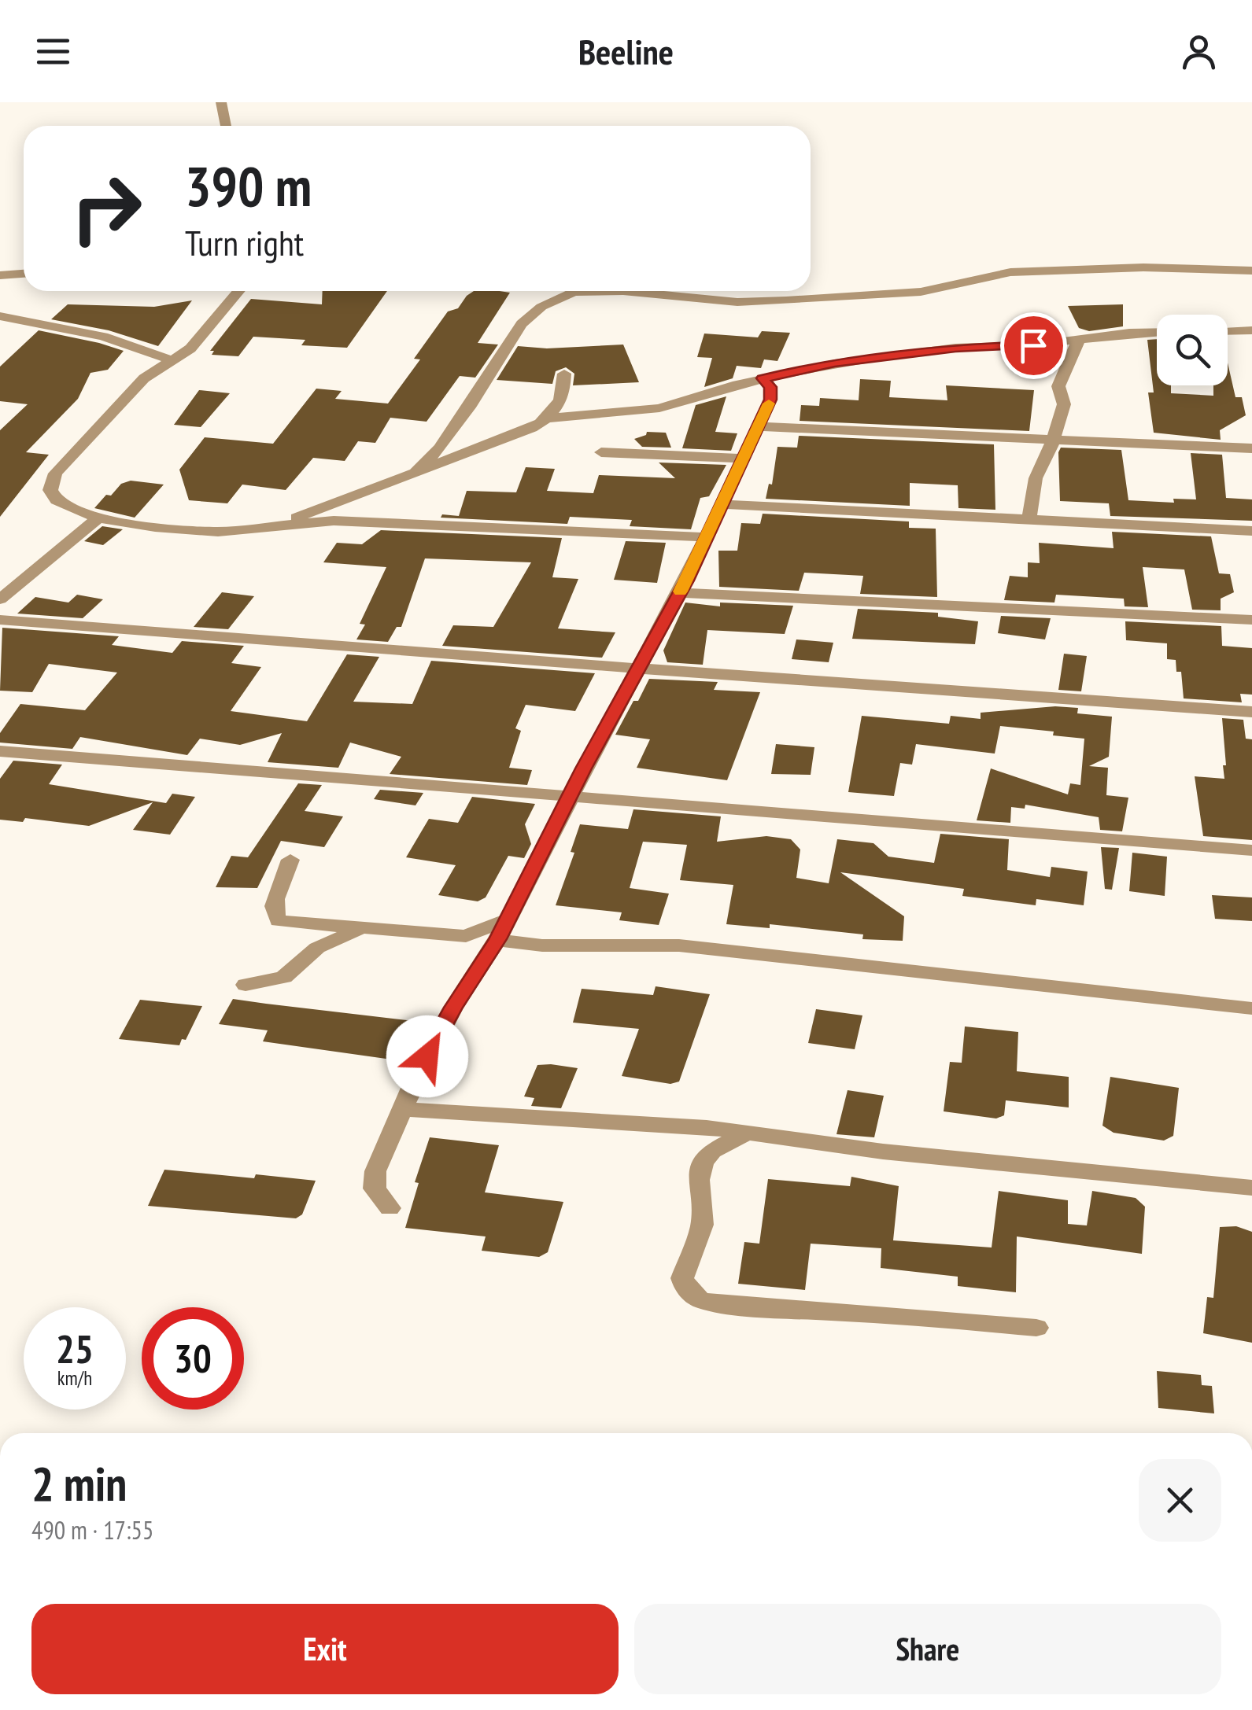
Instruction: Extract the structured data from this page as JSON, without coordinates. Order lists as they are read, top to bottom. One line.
{"page":{"header":"Beeline","turn":["390 m","Turn right"],"speed":"25 km/h","limit":"30","heading":["2 min","490 m · 17:55"],"buttons":["Exit","Share"]}}
